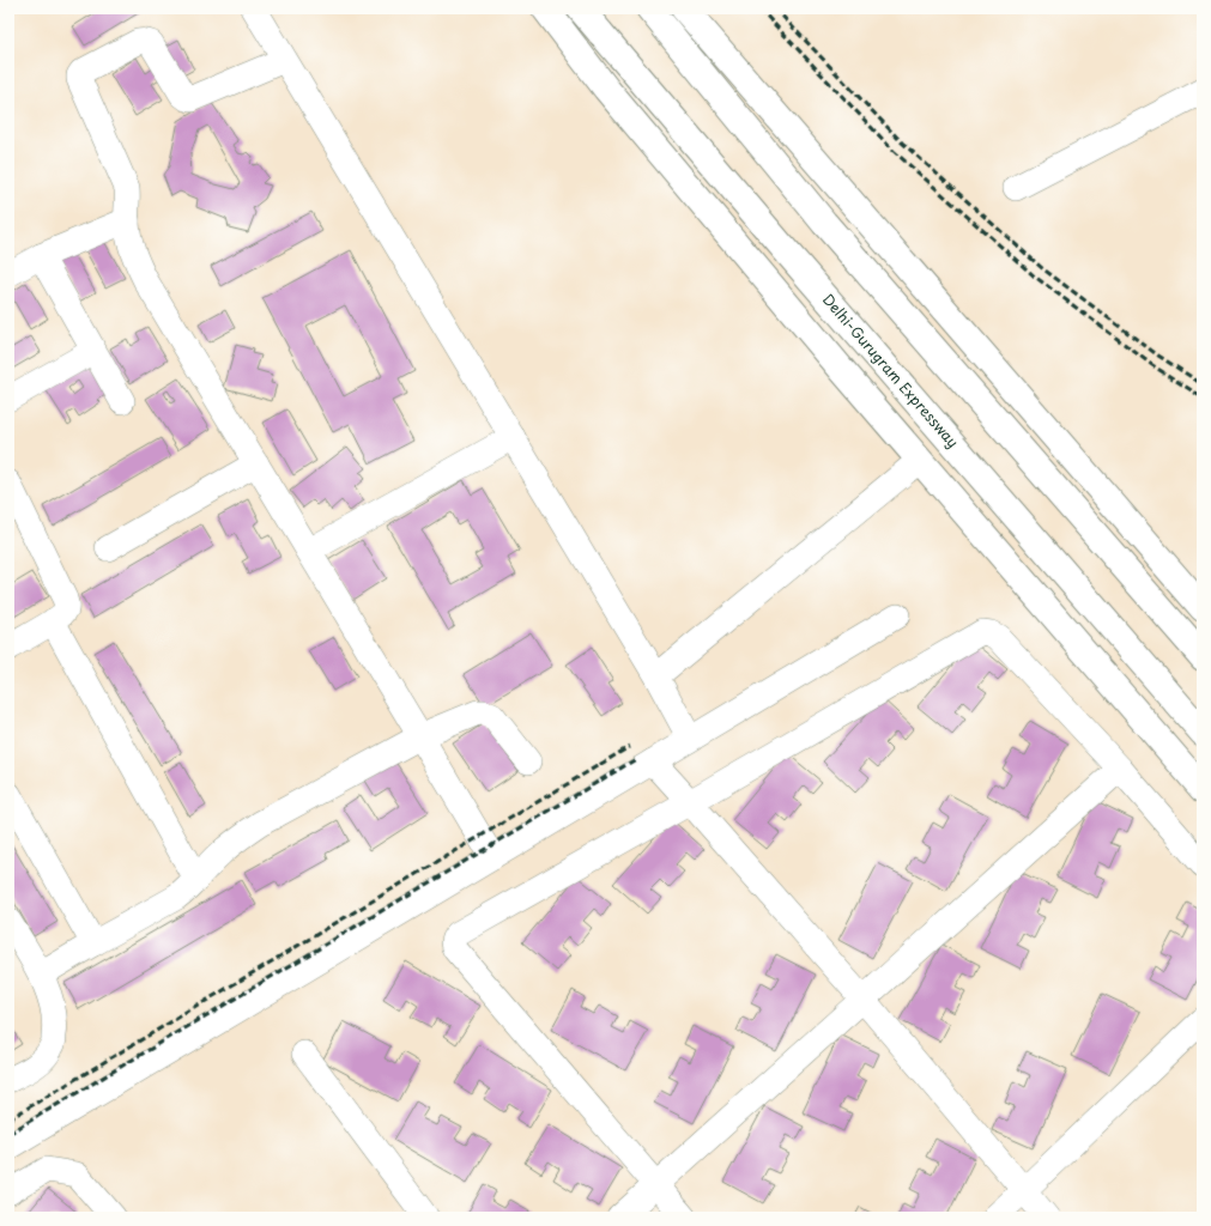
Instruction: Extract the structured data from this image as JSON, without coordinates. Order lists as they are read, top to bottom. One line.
{"streets":{"main road":["Delhi-Gurugram Expressway"]}}
